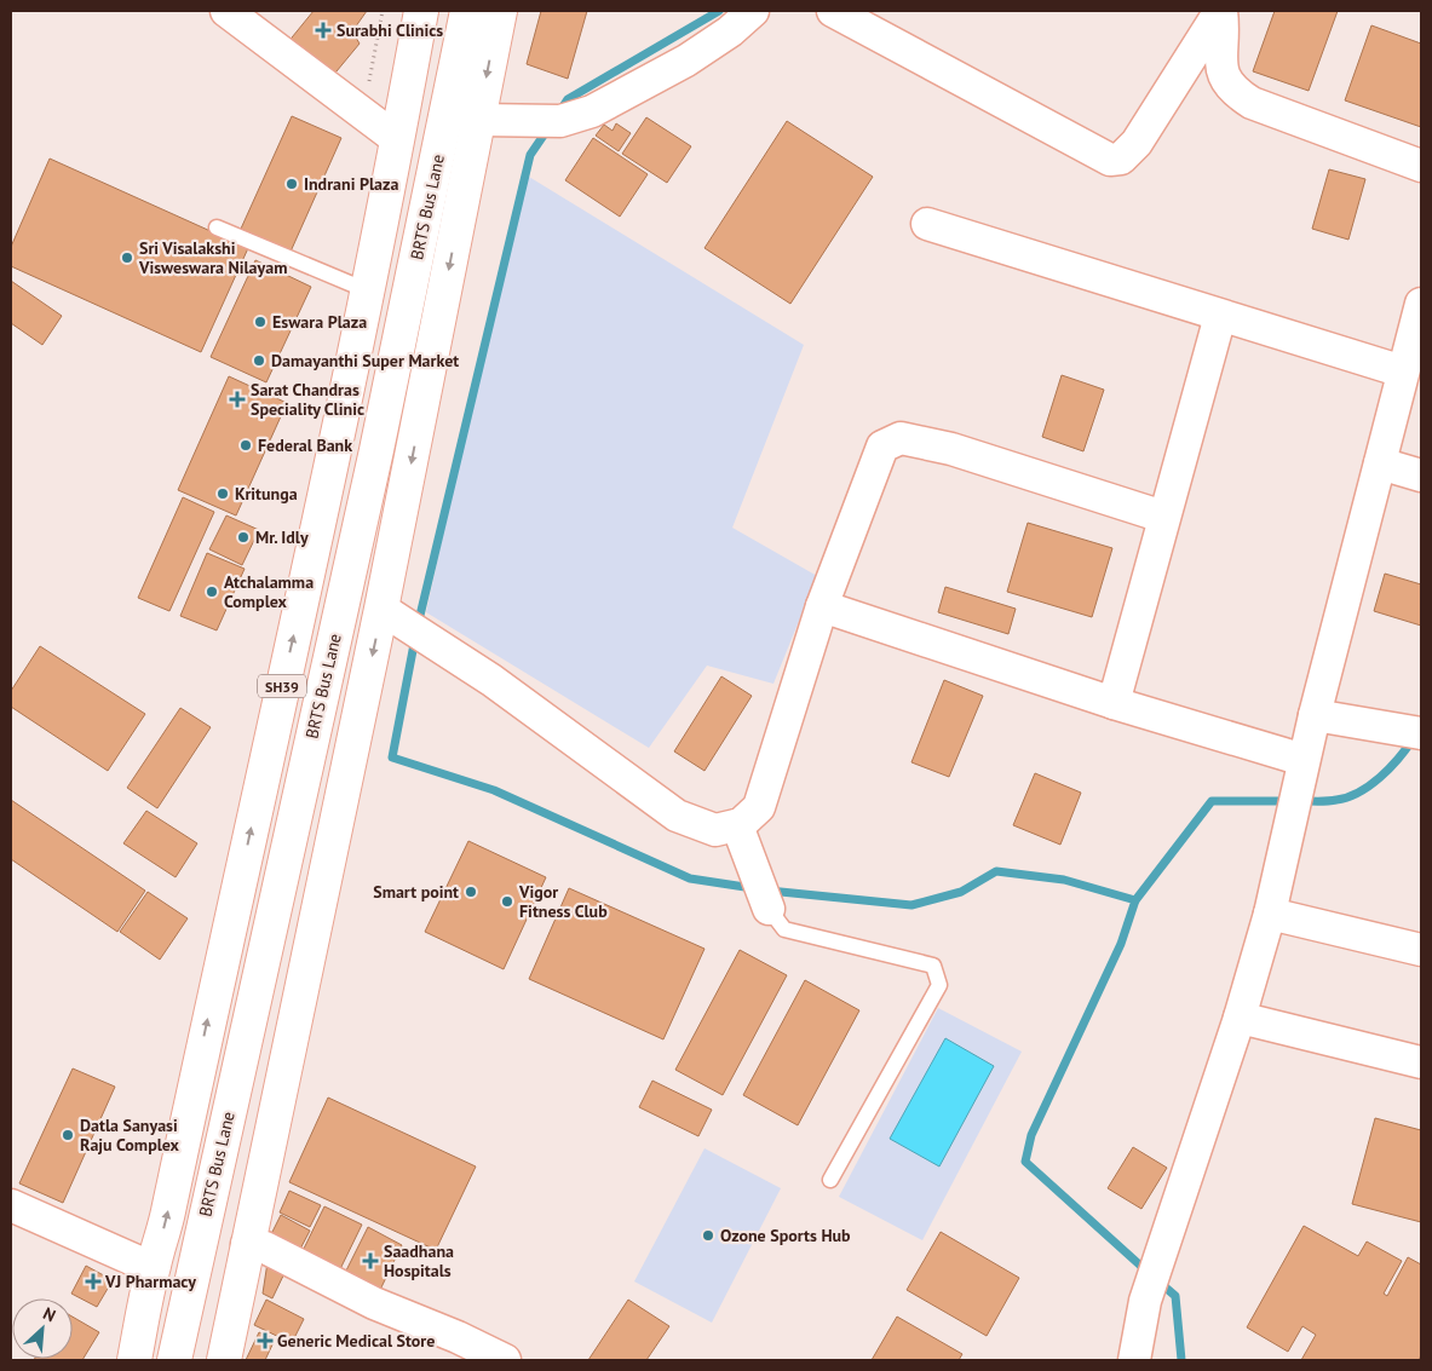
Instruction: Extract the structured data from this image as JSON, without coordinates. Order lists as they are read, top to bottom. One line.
{"streets":{"main road":["BRTS Bus Lane","SH39"]},"places":{"health":["Surabhi Clinics","Sarat Chandras Speciality Clinic","Saadhana Hospitals","VJ Pharmacy","Generic Medical Store"],"other":["Indrani Plaza","Sri Visalakshi Visweswara Nilayam","Eswara Plaza","Damayanthi Super Market","Federal Bank","Kritunga","Mr. Idly","Atchalamma Complex","Smart point","Vigor Fitness Club","Datla Sanyasi Raju Complex","Ozone Sports Hub"]},"north":"top right"}
